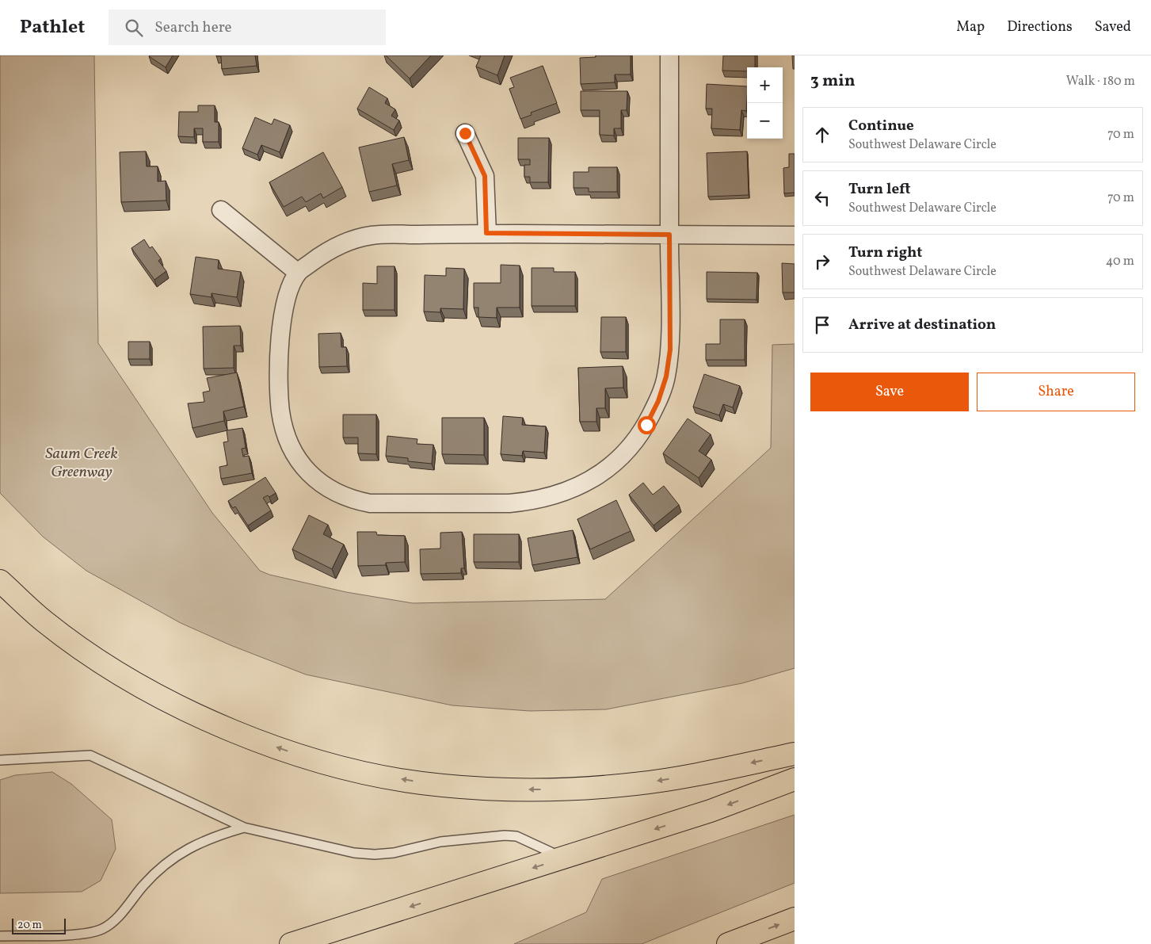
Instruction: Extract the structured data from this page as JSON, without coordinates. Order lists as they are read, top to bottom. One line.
{"parks":["Saum Creek Greenway"],"scale_bar":"20 m","page":{"header":"Pathlet","search":"Search here","nav":["Map","Directions","Saved"],"heading":["3 min","Walk · 180 m"],"map_buttons":["+","−"],"list":[["Continue","Southwest Delaware Circle","70 m"],["Turn left","Southwest Delaware Circle","70 m"],["Turn right","Southwest Delaware Circle","40 m"],"Arrive at destination"],"buttons":["Save","Share"],"scale":"20 m"}}
